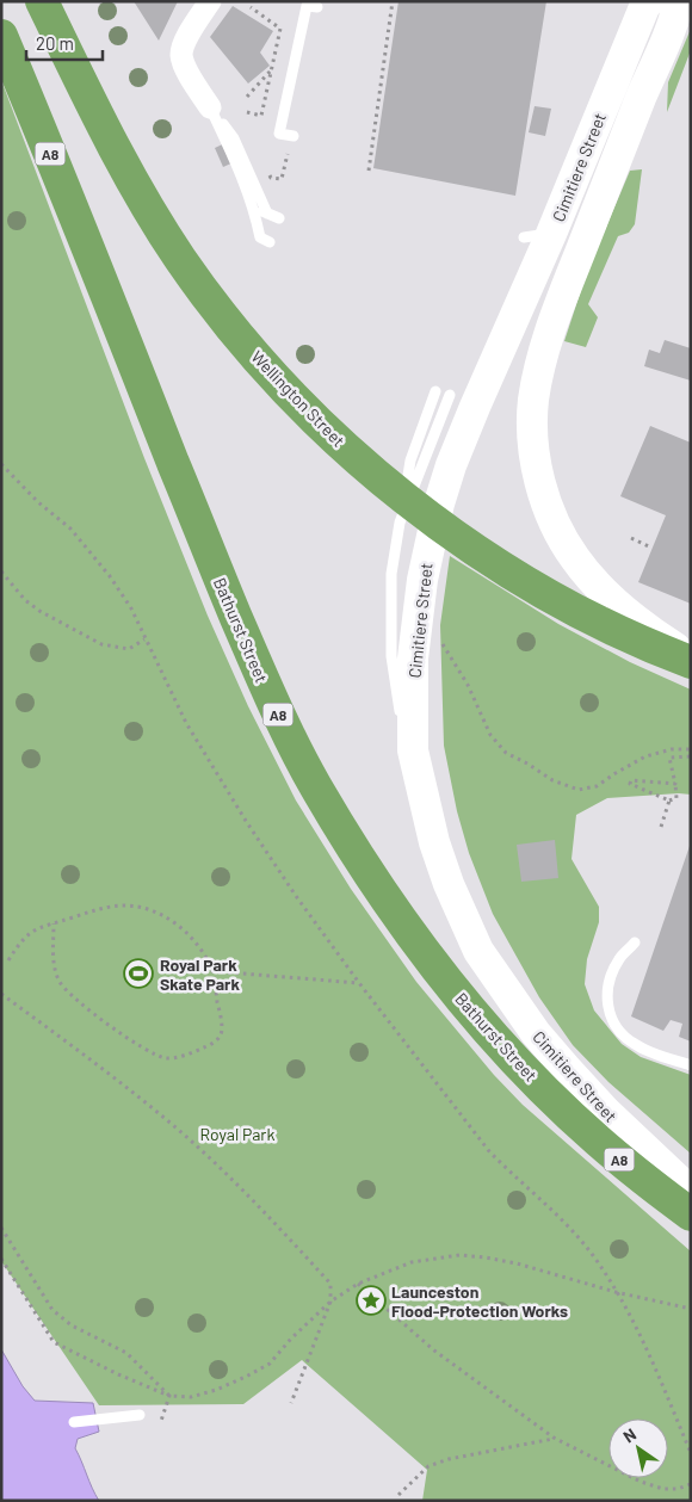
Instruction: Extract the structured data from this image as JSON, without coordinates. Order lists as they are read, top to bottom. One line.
{"streets":{"highway":["A8","Wellington Street","Bathurst Street"],"main road":["Cimitiere Street"]},"crossings":[["Cimitiere Street","Wellington Street"]],"parks":["Royal Park"],"places":{"sports":["Royal Park Skate Park"],"place":["Launceston Flood-Protection Works"]},"scale_bar":"20 m","north":"top left"}
